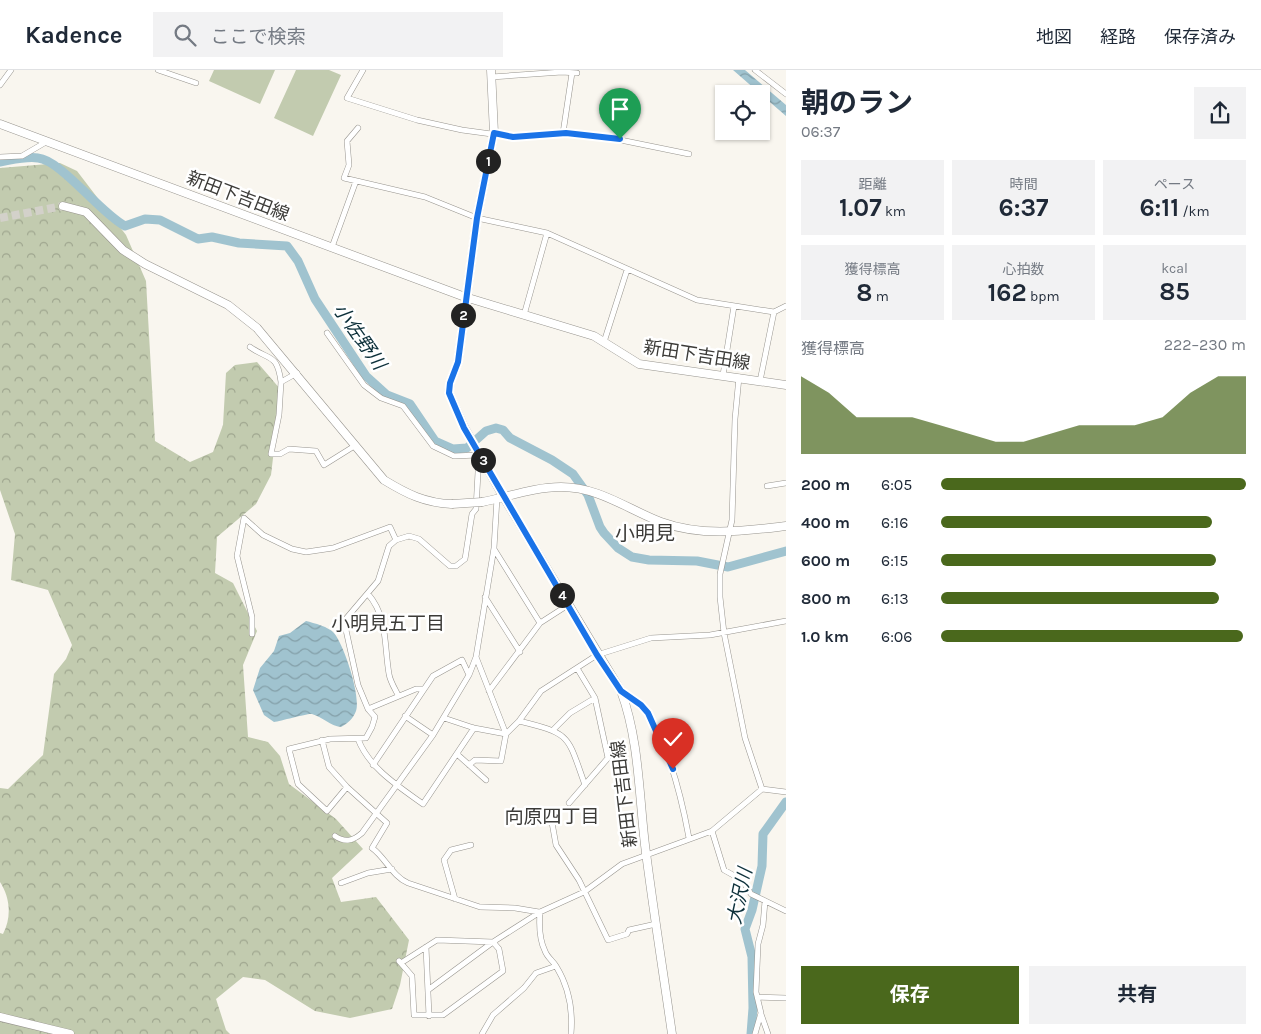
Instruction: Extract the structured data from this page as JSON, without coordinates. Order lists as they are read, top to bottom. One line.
{"streets":{"main road":["新田下吉田線"]},"districts":["小明見","小明見五丁目","向原四丁目"],"water":["小佐野川","大沢川"],"page":{"header":"Kadence","search":"ここで検索","nav":["地図","経路","保存済み"],"heading":["朝のラン","06:37"],"pins":["1","2","3","4"],"stats":[["距離","1.07 km"],["時間","6:37"],["ペース","6:11 /km"],["獲得標高","8 m"],["心拍数","162 bpm"],["kcal","85"]],"chart":["獲得標高","222–230 m"],"list":[{"name":"200 m","note":"6:05"},{"name":"400 m","note":"6:16"},{"name":"600 m","note":"6:15"},{"name":"800 m","note":"6:13"},{"name":"1.0 km","note":"6:06"}],"buttons":["保存","共有"]}}
